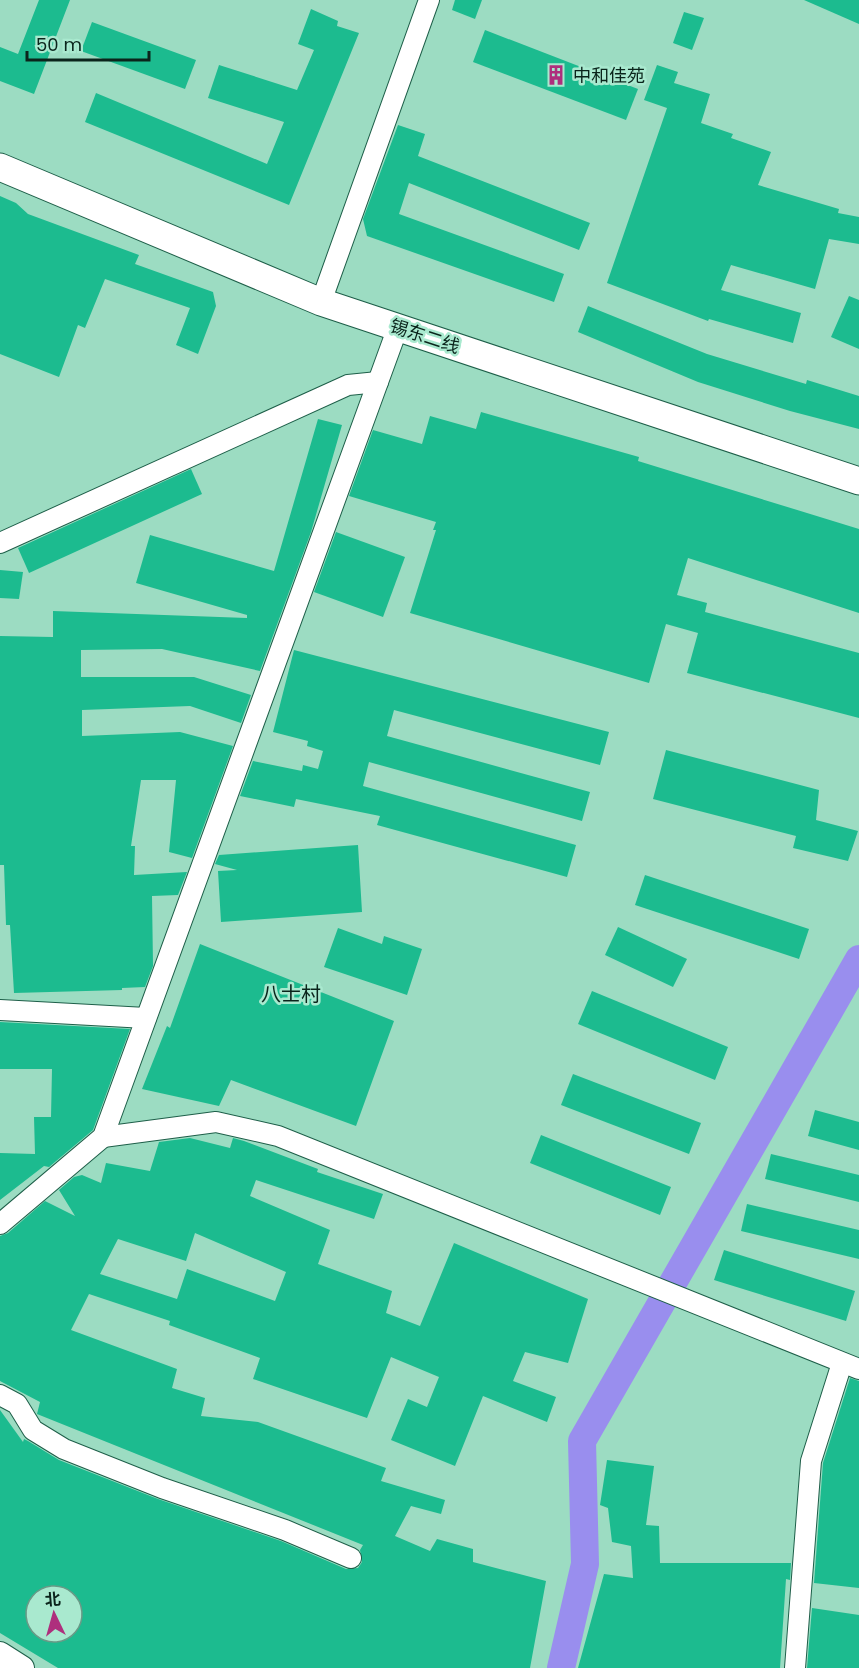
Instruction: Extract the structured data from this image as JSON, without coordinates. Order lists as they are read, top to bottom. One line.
{"streets":{"main road":["锡东二线"]},"districts":["八士村"],"places":{"building":["中和佳苑"]},"scale_bar":"50 m","north":"top"}
